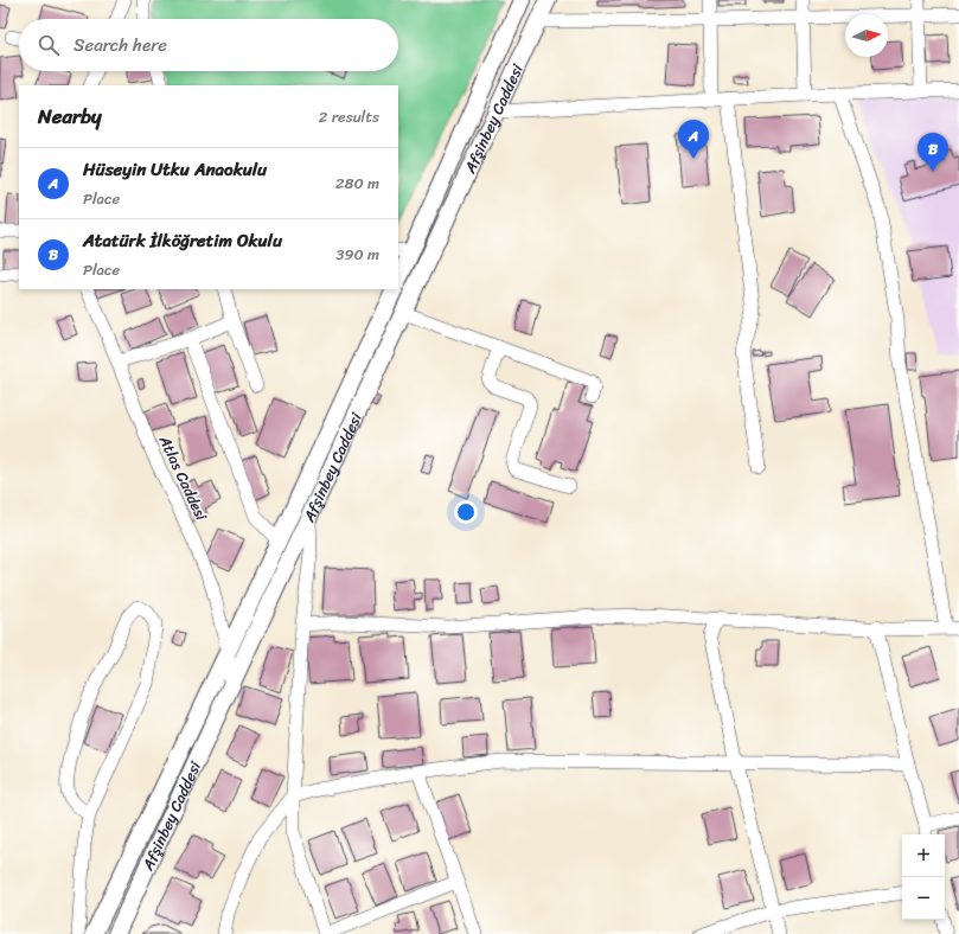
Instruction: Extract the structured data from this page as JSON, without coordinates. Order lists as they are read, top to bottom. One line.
{"streets":{"main road":["Afşinbey Caddesi"],"street":["Atlas Caddesi"]},"crossings":[["Afşinbey Caddesi","Atlas Caddesi"]],"north":"right","page":{"search":"Search here","heading":["Nearby","2 results"],"pins":["A","B"],"list":[{"mark":"A","name":"Hüseyin Utku Anaokulu","note":"Place","value":"280 m"},{"mark":"B","name":"Atatürk İlköğretim Okulu","note":"Place","value":"390 m"}],"map_buttons":["+","−"]}}
